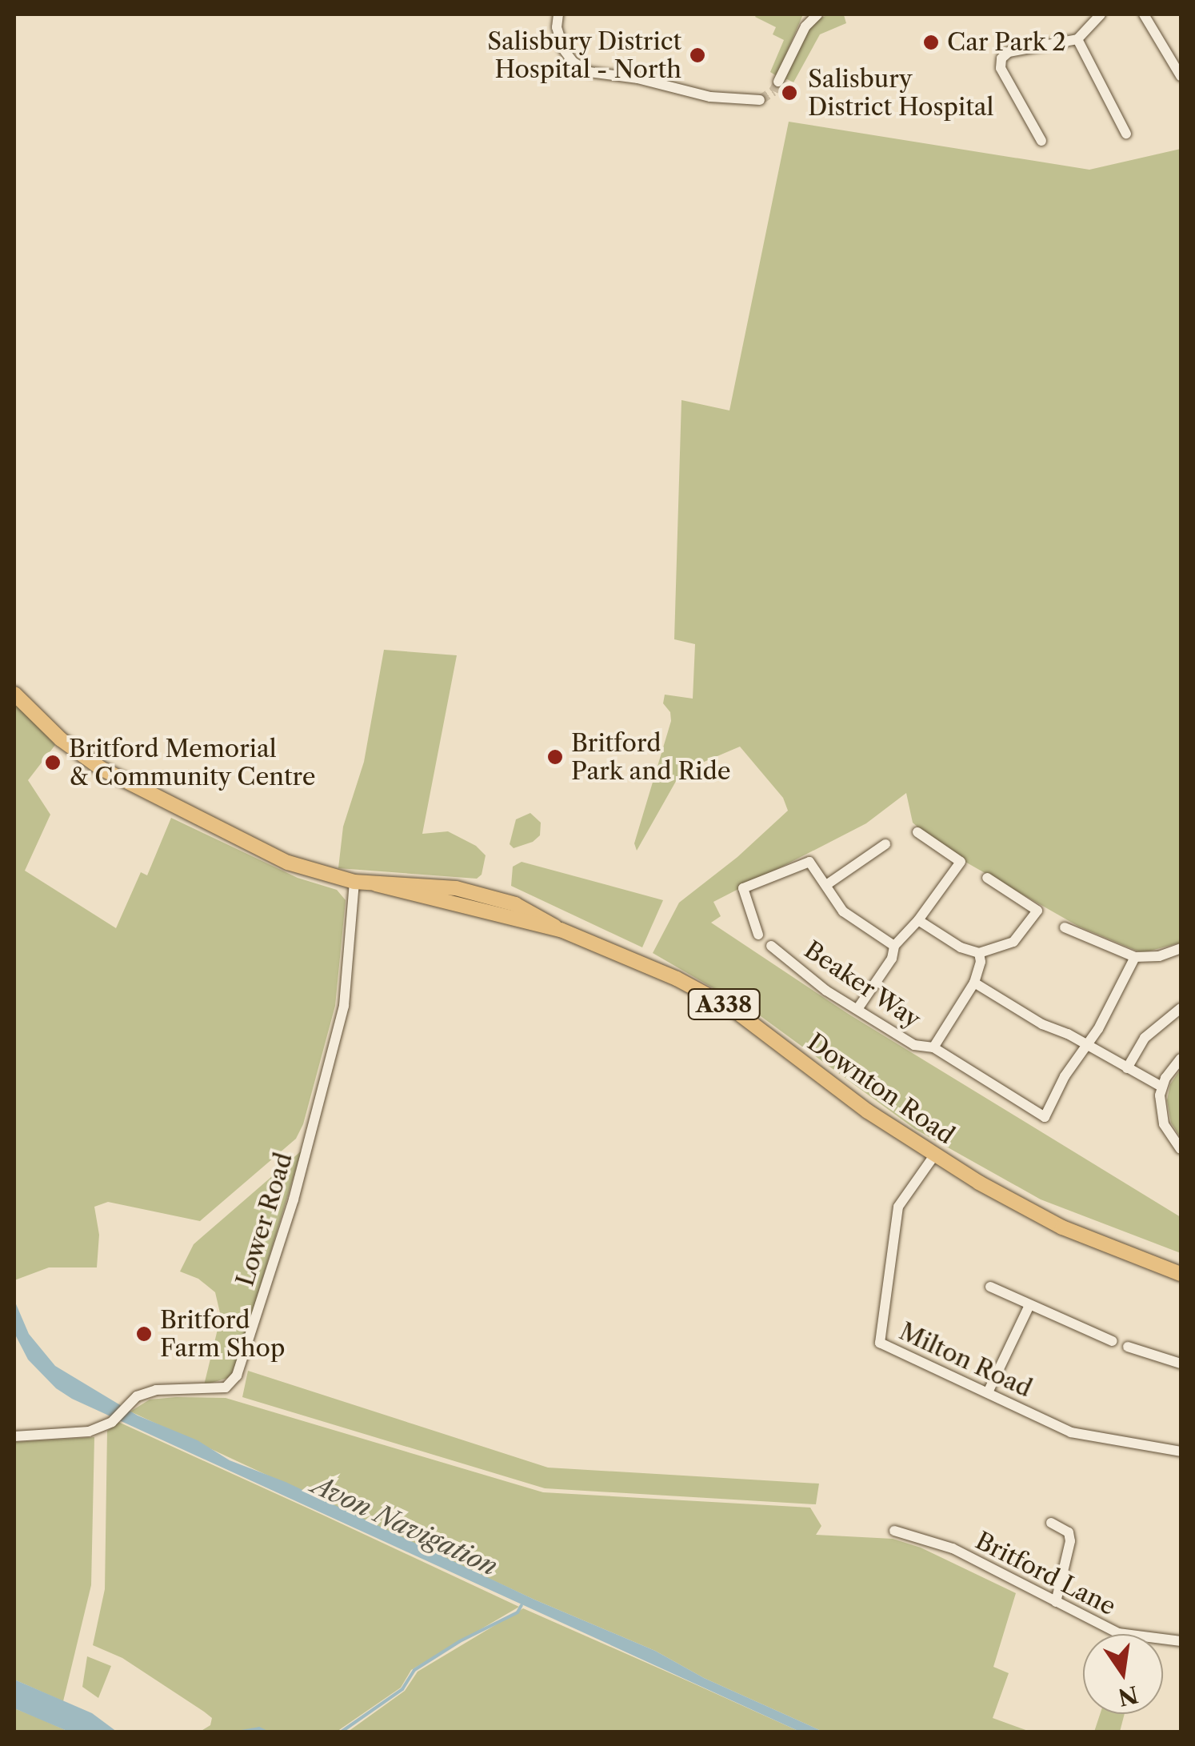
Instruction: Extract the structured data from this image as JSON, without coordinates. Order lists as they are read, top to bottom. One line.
{"streets":{"highway":["A338","Downton Road"],"street":["Beaker Way","Lower Road","Milton Road","Britford Lane"]},"crossings":[["A338","Downton Road"],["A338","Lower Road"],["Downton Road","Lower Road"],["Downton Road","Milton Road"]],"water":["Avon Navigation"],"places":["Car Park 2","Salisbury District Hospital - North","Salisbury District Hospital","Britford Park and Ride","Britford Memorial & Community Centre","Britford Farm Shop"],"north":"bottom"}
